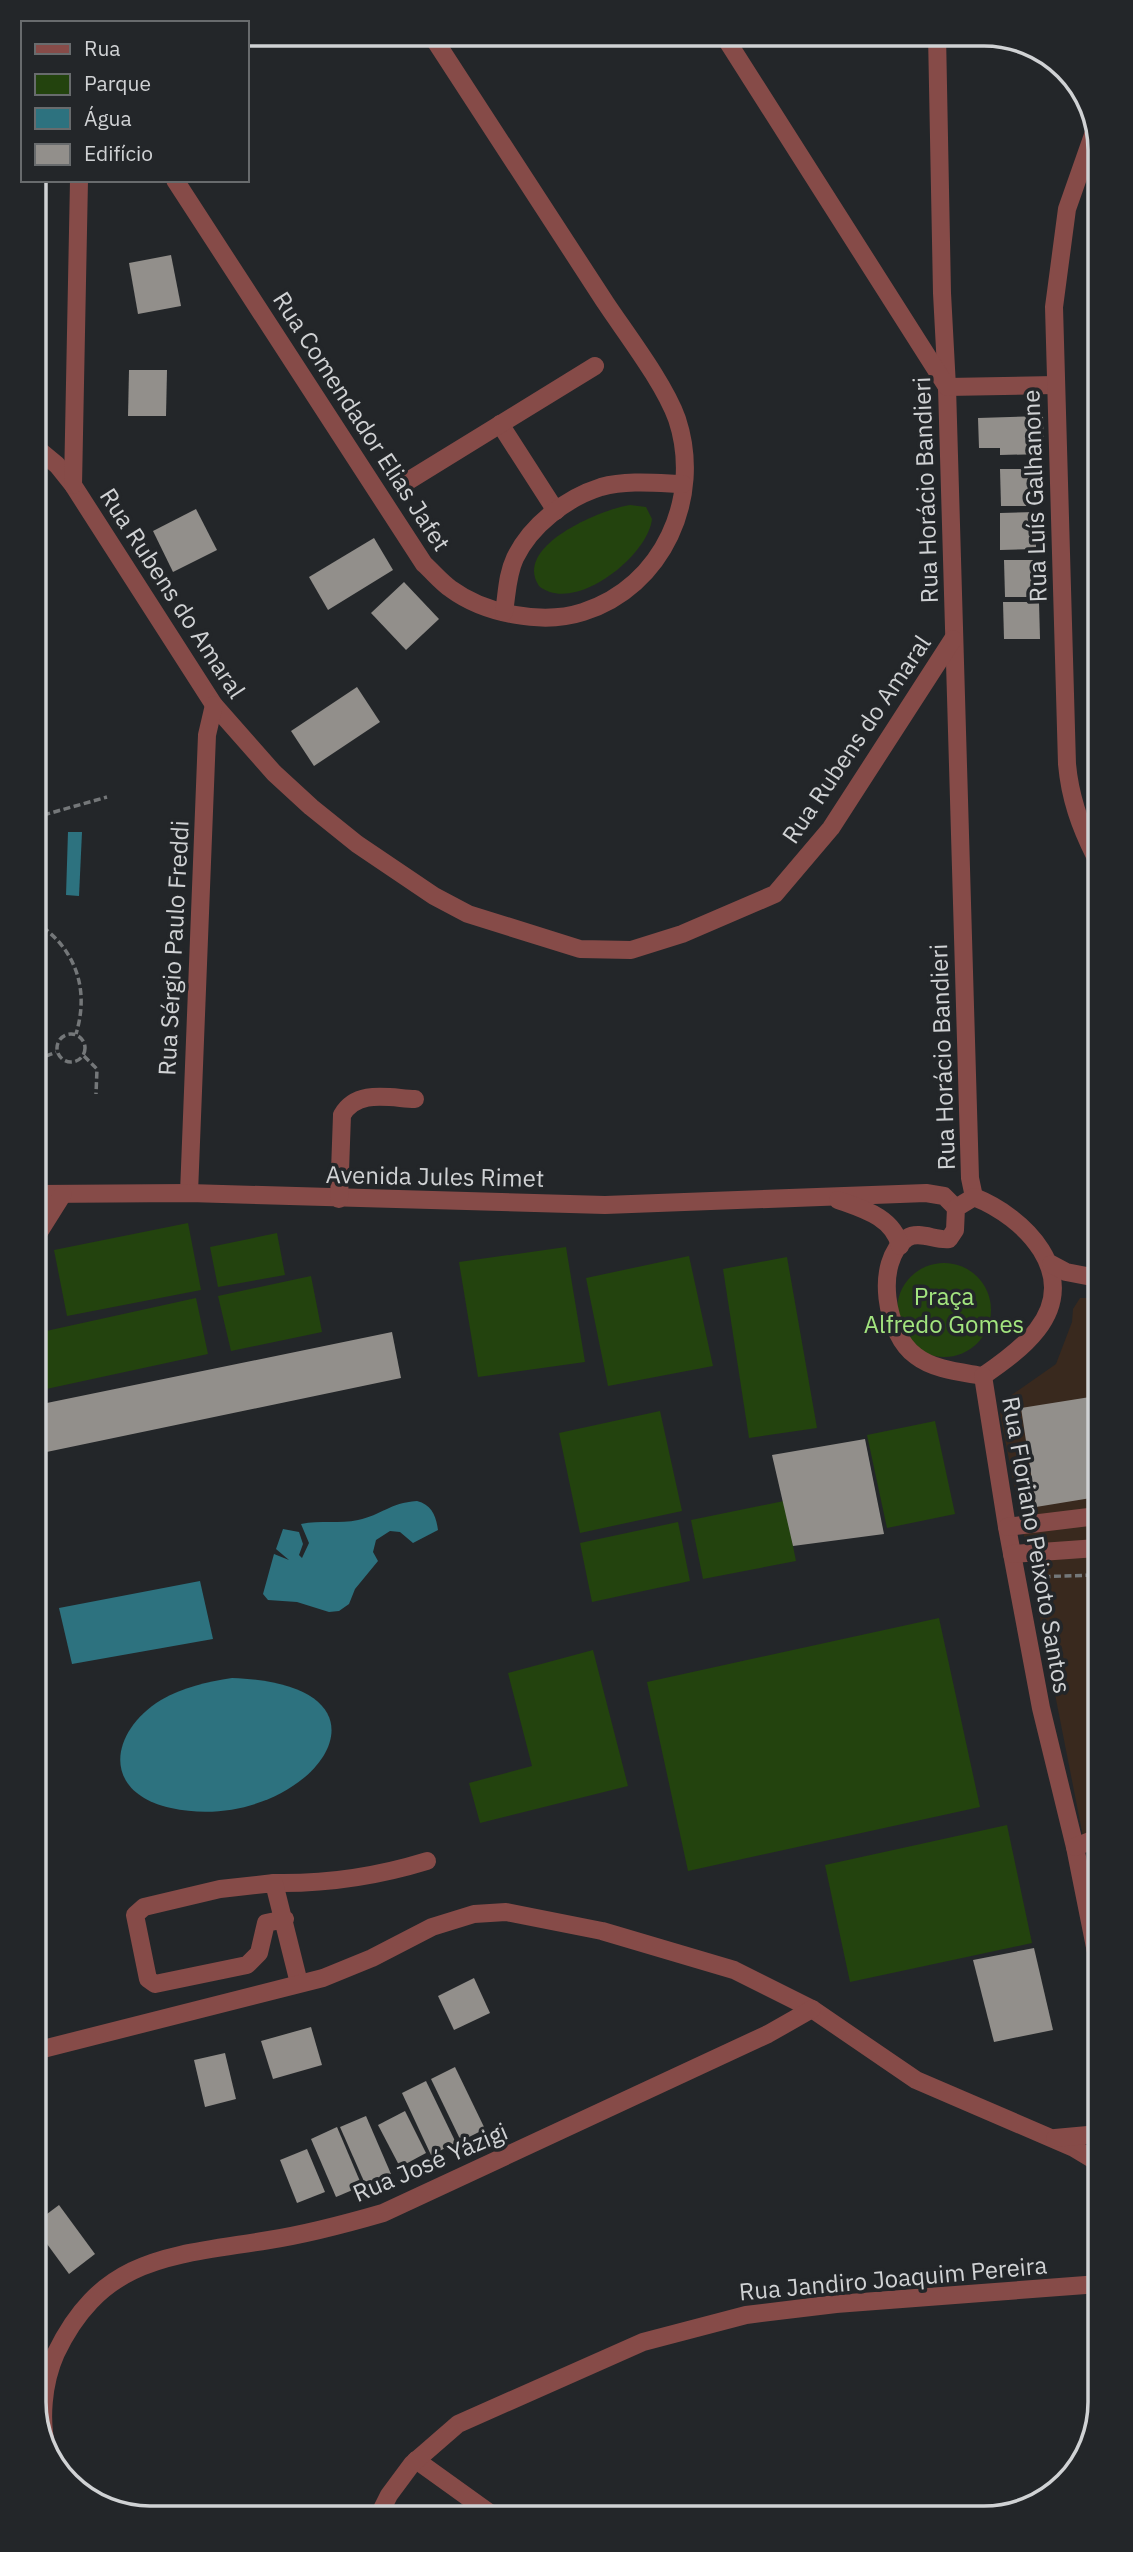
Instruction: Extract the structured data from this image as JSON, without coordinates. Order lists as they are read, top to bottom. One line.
{"streets":{"street":["Rua Comendador Elias Jafet","Rua Horácio Bandieri","Rua Luís Galhanone","Rua Rubens do Amaral","Rua Sérgio Paulo Freddi","Avenida Jules Rimet","Rua Floriano Peixoto Santos","Rua José Yázigi","Rua Jandiro Joaquim Pereira"]},"crossings":[["Rua Horácio Bandieri","Rua Rubens do Amaral"],["Rua Horácio Bandieri","Avenida Jules Rimet"],["Rua Horácio Bandieri","Rua Floriano Peixoto Santos"],["Rua Rubens do Amaral","Rua Sérgio Paulo Freddi"],["Rua Sérgio Paulo Freddi","Avenida Jules Rimet"],["Avenida Jules Rimet","Rua Floriano Peixoto Santos"]],"parks":["Praça Alfredo Gomes"],"legend":["Rua","Parque","Água","Edifício"]}
